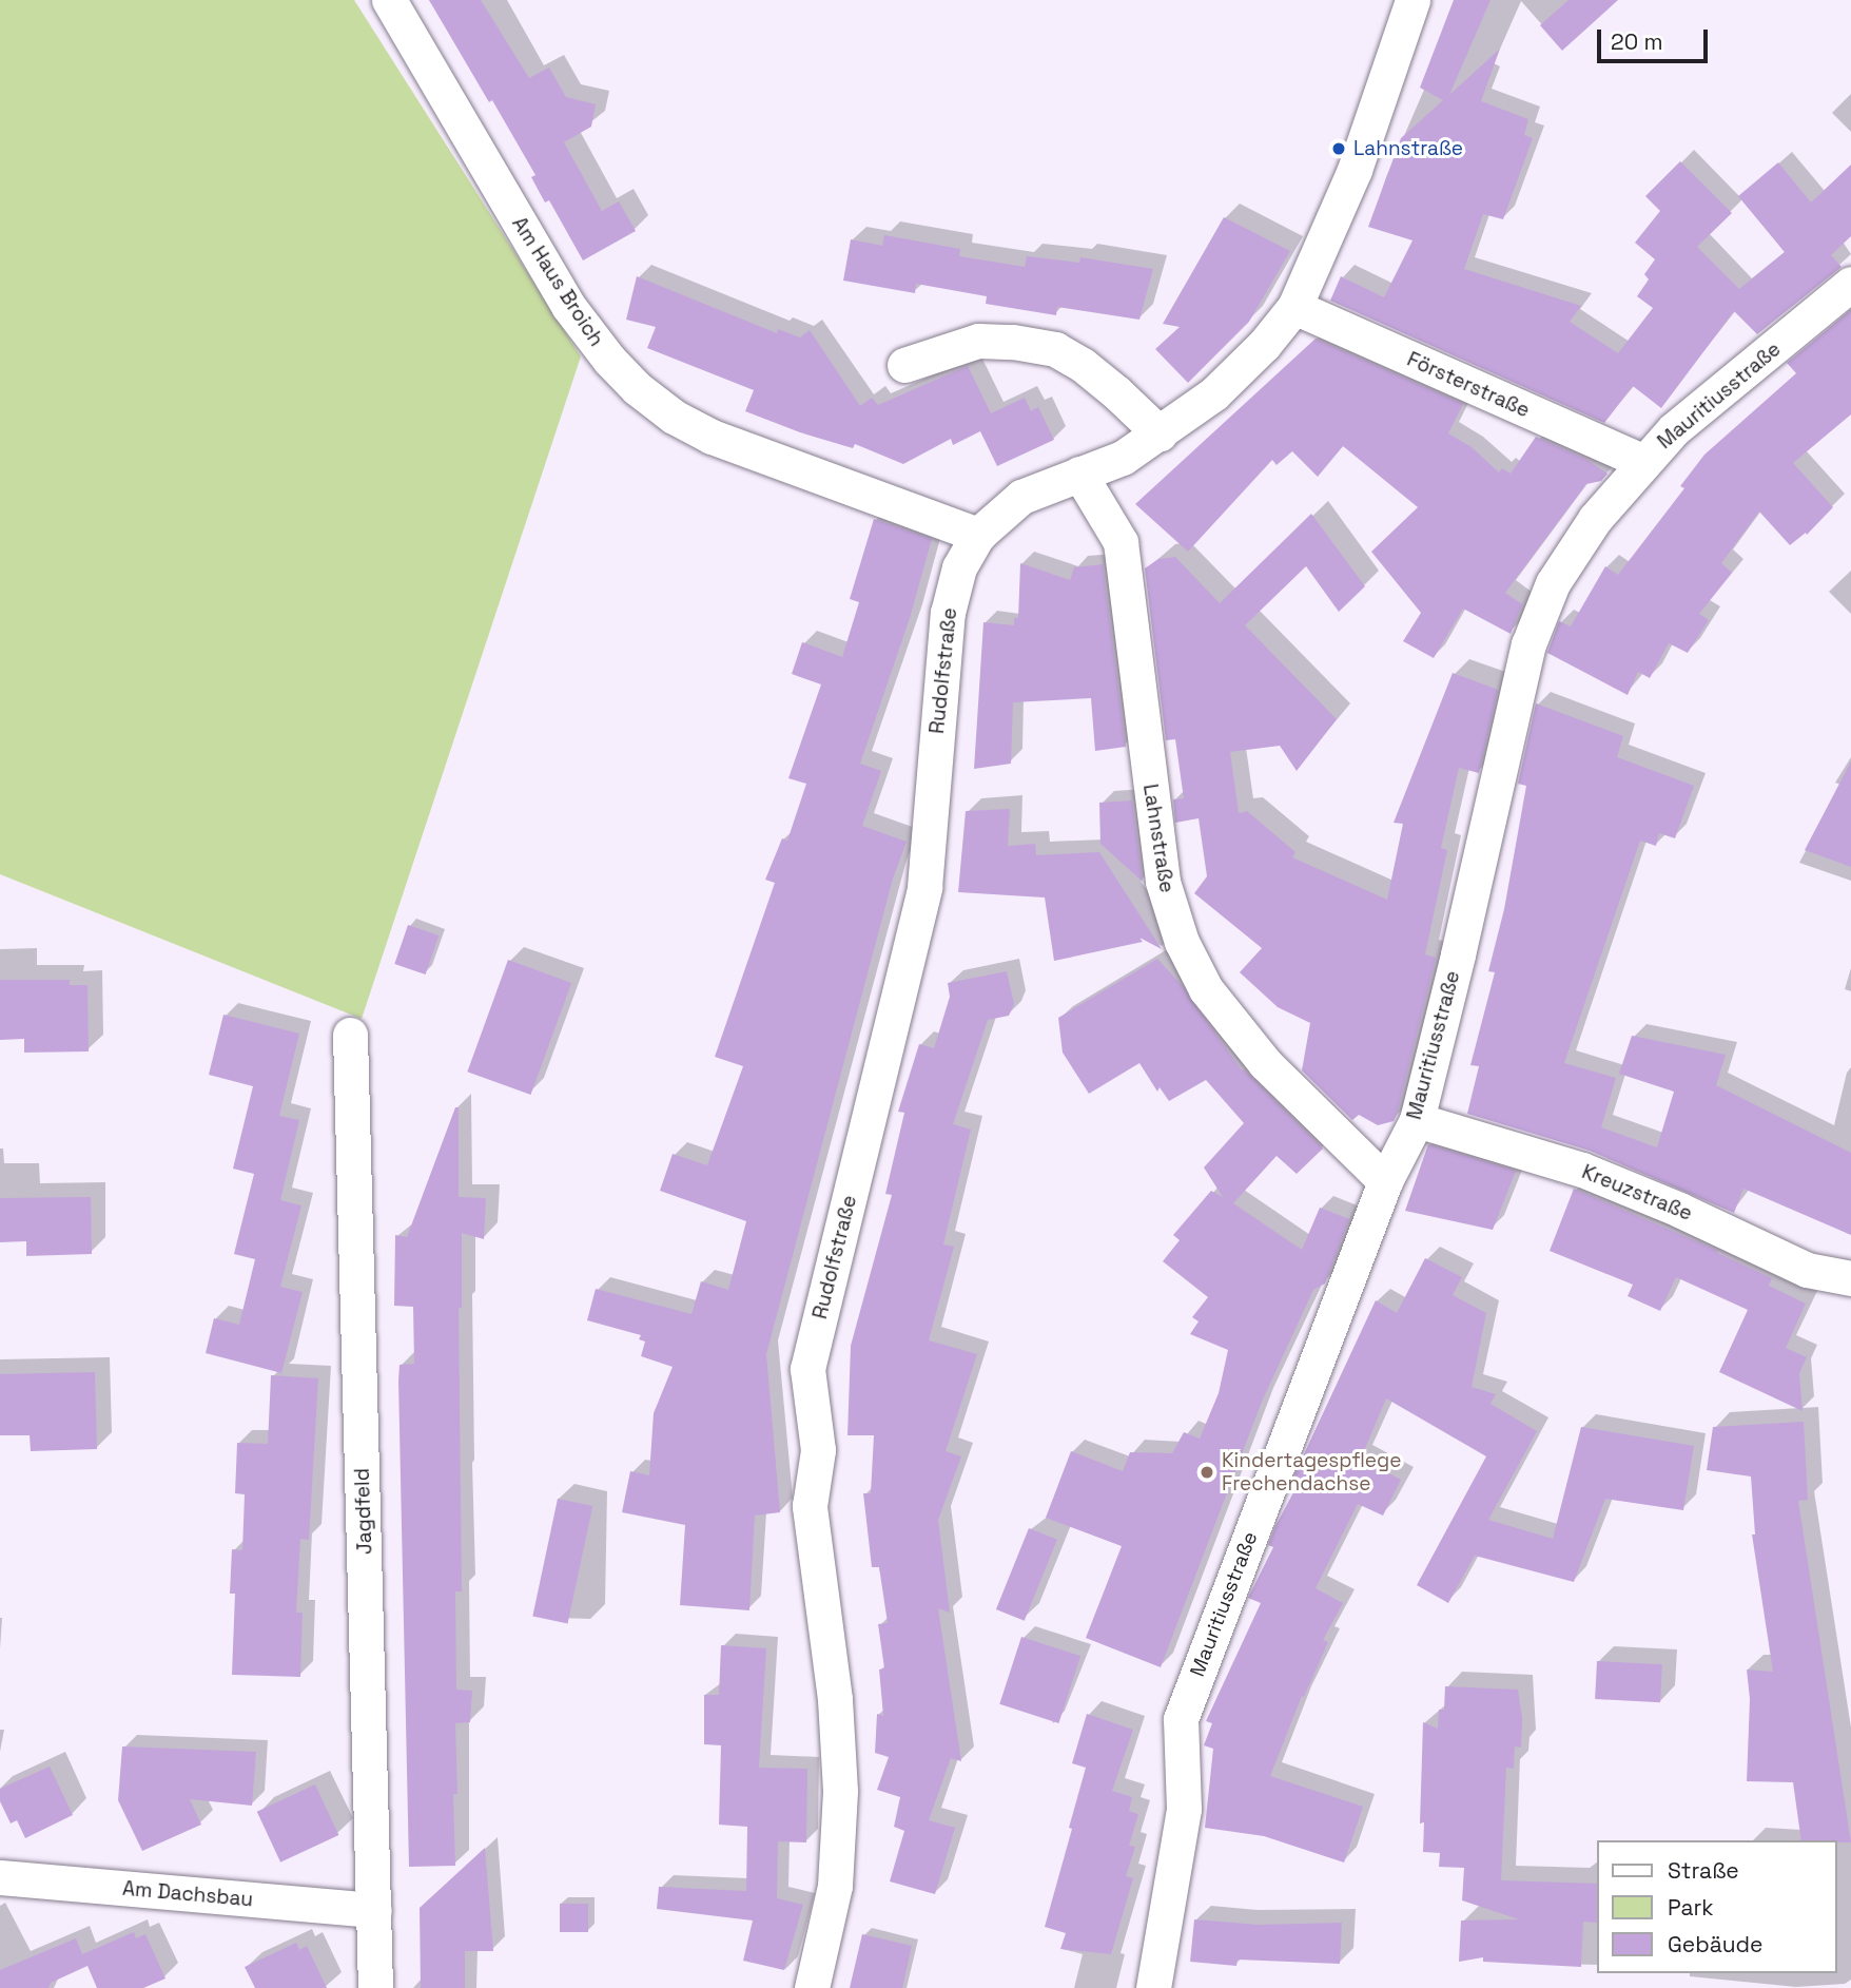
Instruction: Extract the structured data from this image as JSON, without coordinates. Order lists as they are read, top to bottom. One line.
{"streets":{"street":["Am Haus Broich","Försterstraße","Mauritiusstraße","Rudolfstraße","Lahnstraße","Kreuzstraße","Jagdfeld","Am Dachsbau"]},"crossings":[["Am Haus Broich","Rudolfstraße"],["Försterstraße","Mauritiusstraße"],["Mauritiusstraße","Lahnstraße"],["Mauritiusstraße","Kreuzstraße"],["Jagdfeld","Am Dachsbau"]],"places":["Lahnstraße","Kindertagespflege Frechendachse"],"legend":["Straße","Park","Gebäude"],"scale_bar":"20 m"}
